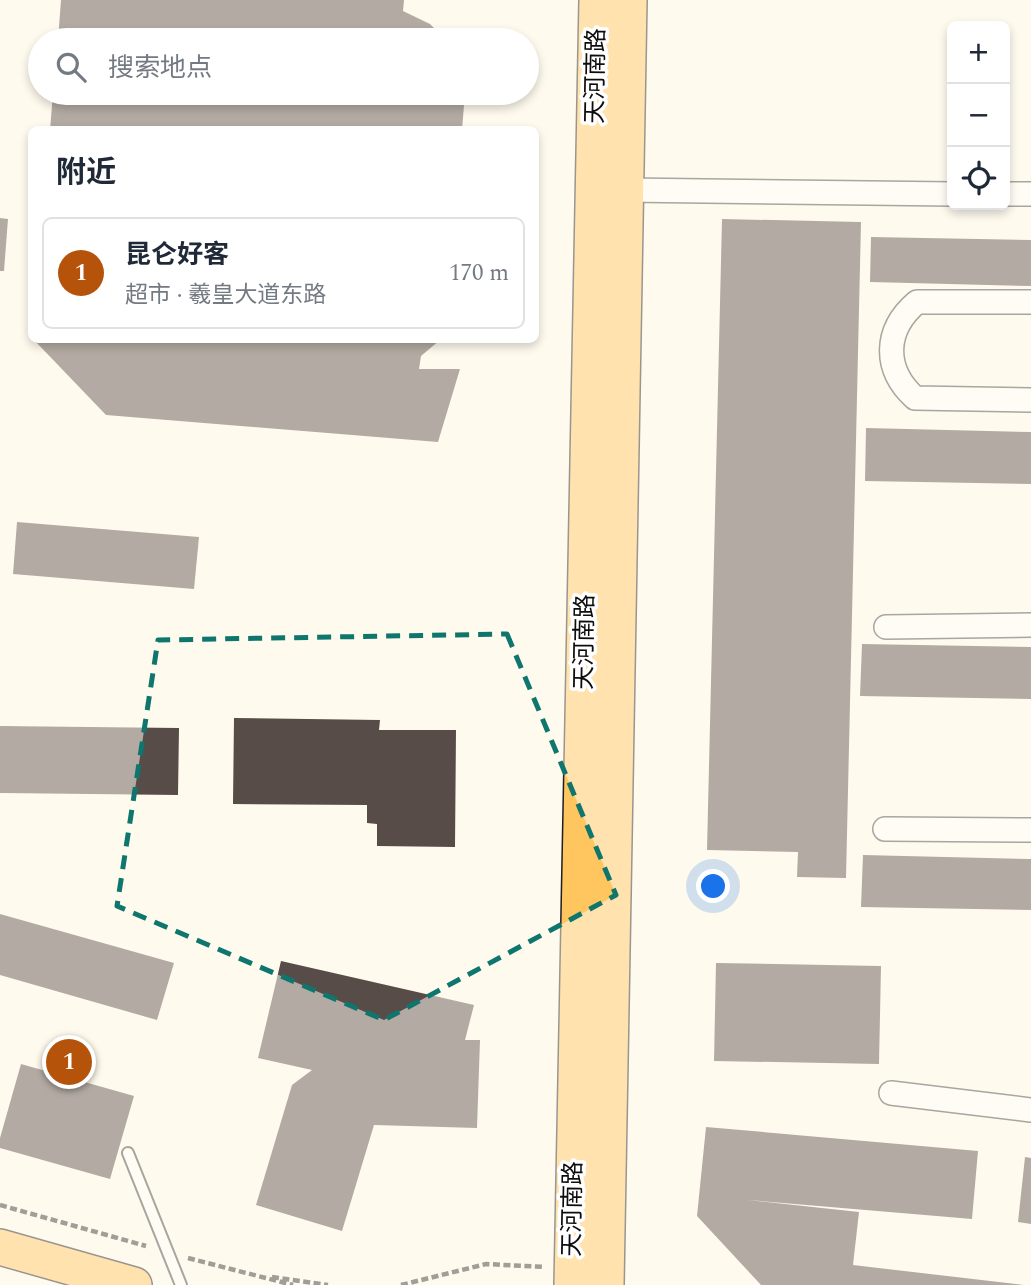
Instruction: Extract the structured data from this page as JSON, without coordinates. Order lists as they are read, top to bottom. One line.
{"streets":{"main road":["天河南路"]},"page":{"map_buttons":["+","−"],"search":"搜索地点","heading":"附近","list":[{"mark":"1","name":"昆仑好客","note":"超市 · 羲皇大道东路","value":"170 m"}],"pins":"1"}}
